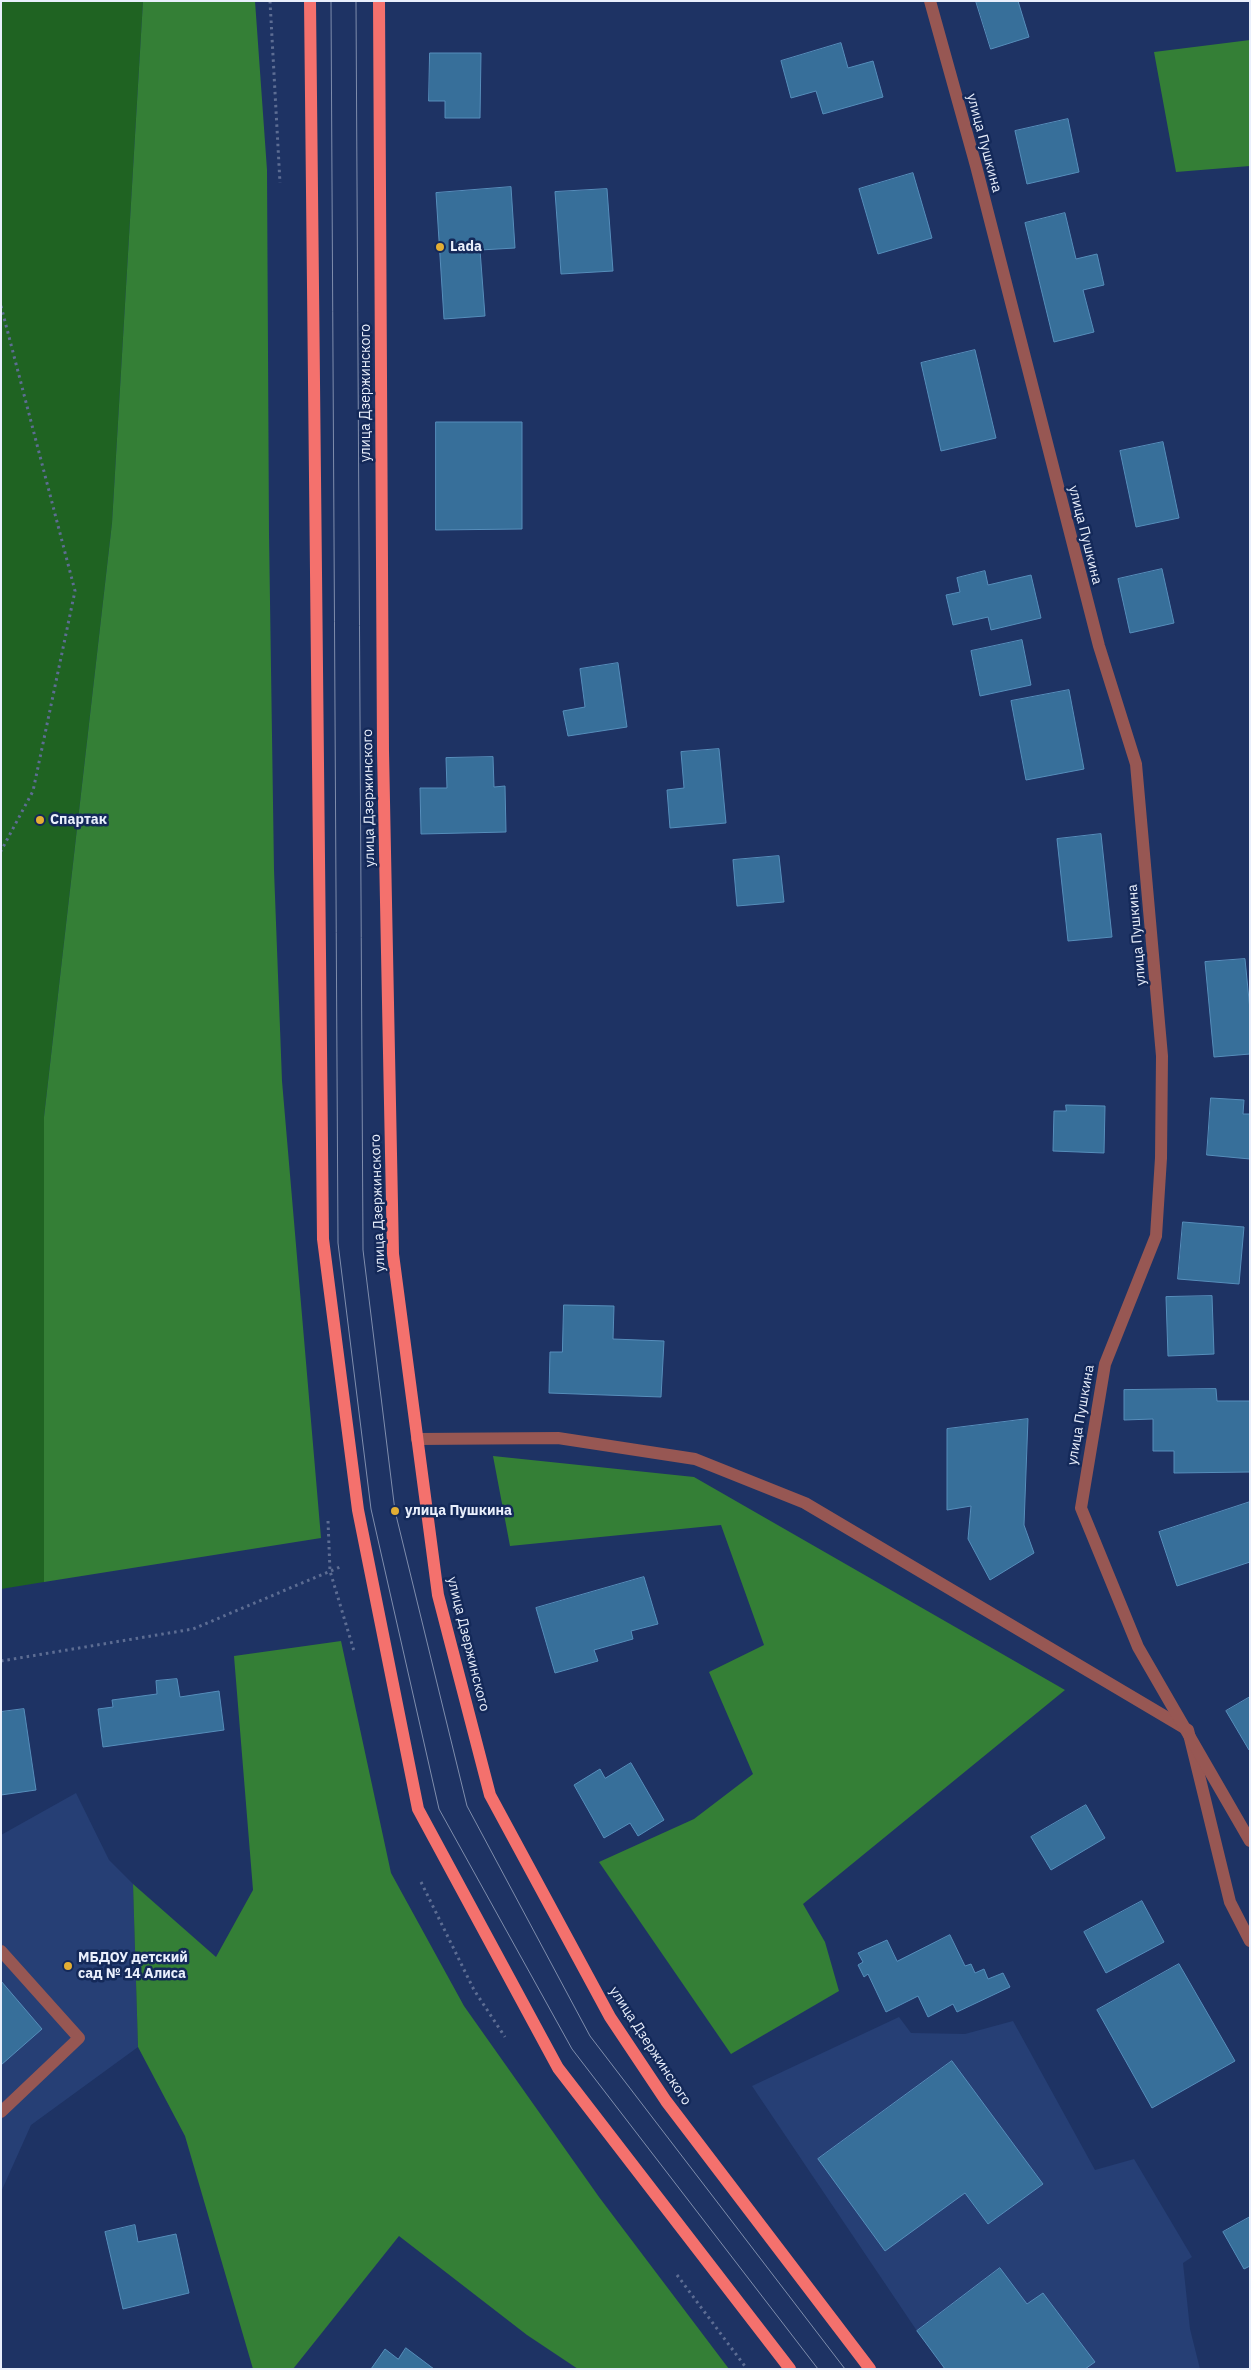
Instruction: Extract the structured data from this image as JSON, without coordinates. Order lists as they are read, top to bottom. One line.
{"streets":{"main road":["улица Дзержинского"],"street":["улица Пушкина"]},"places":["Lada","Спартак","улица Пушкина","МБДОУ детский сад № 14 Алиса"]}
